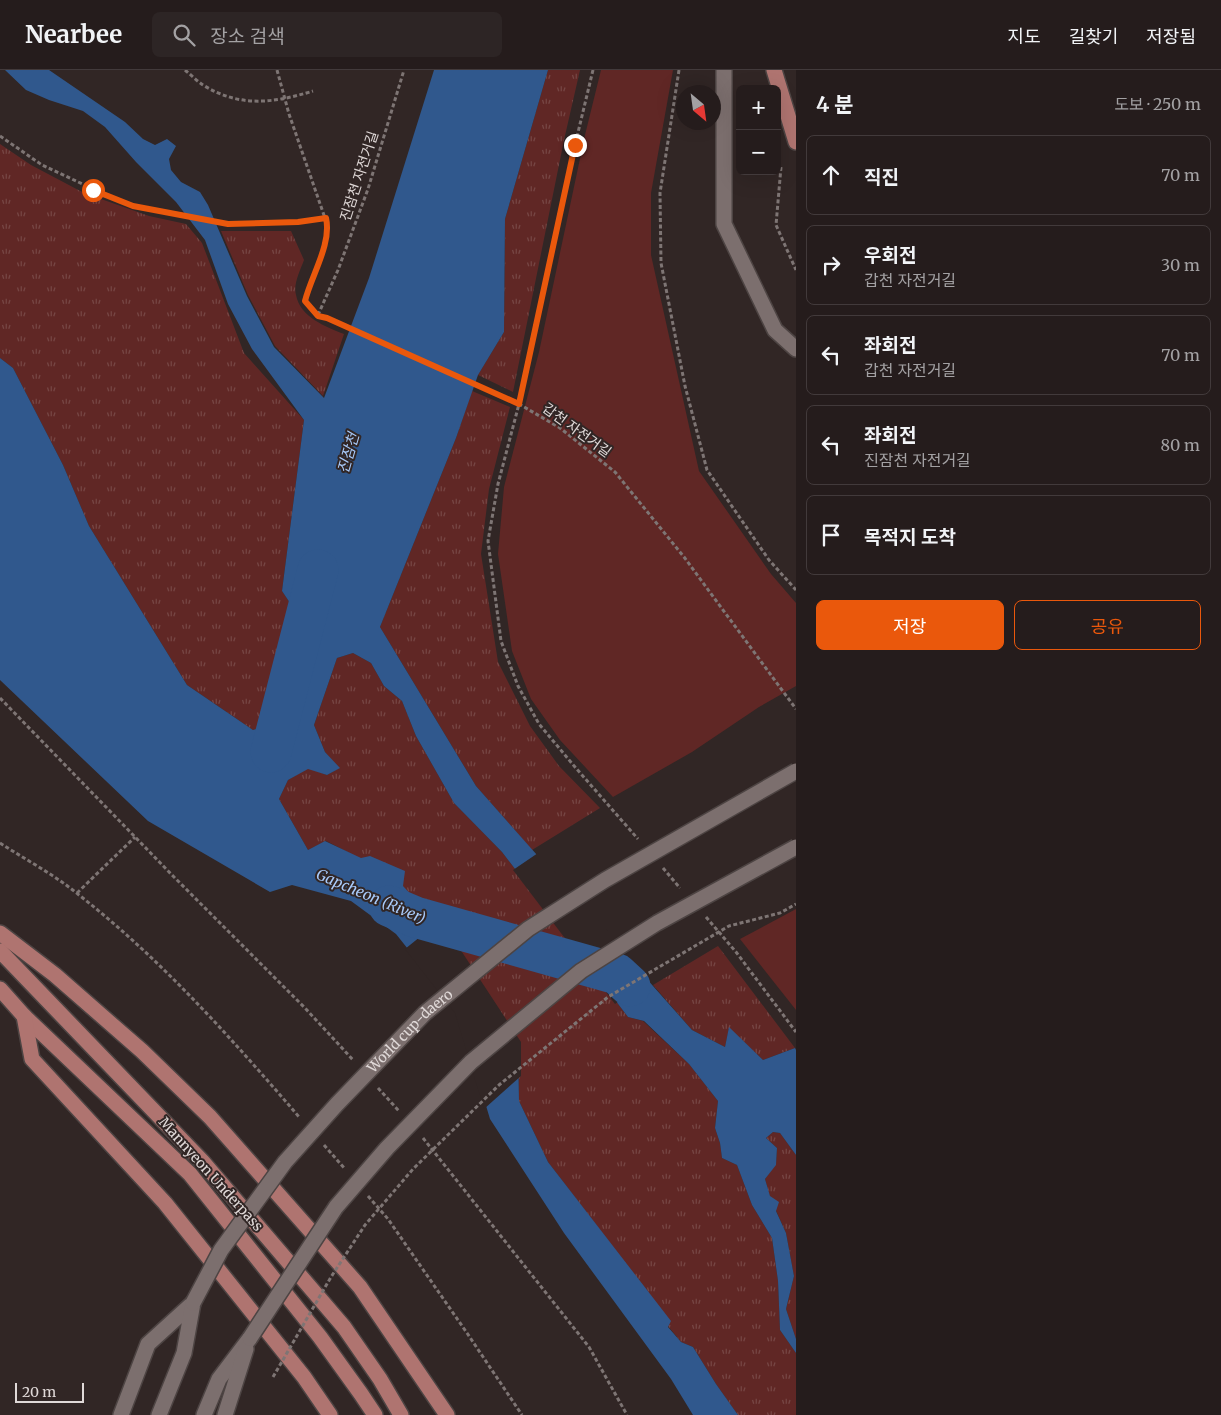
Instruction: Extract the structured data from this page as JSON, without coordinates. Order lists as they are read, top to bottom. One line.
{"streets":{"main road":["Mannyeon Underpass"],"street":["World cup-daero"],"path":["진잠천 자전거길","갑천 자전거길"]},"crossings":[["진잠천 자전거길","갑천 자전거길"]],"water":["진잠천","Gapcheon (River)"],"scale_bar":"20 m","north":"bottom right","page":{"header":"Nearbee","search":"장소 검색","nav":["지도","길찾기","저장됨"],"heading":["4 분","도보 · 250 m"],"map_buttons":["+","−"],"list":[["직진","70 m"],["우회전","갑천 자전거길","30 m"],["좌회전","갑천 자전거길","70 m"],["좌회전","진잠천 자전거길","80 m"],"목적지 도착"],"buttons":["저장","공유"],"scale":"20 m"}}
